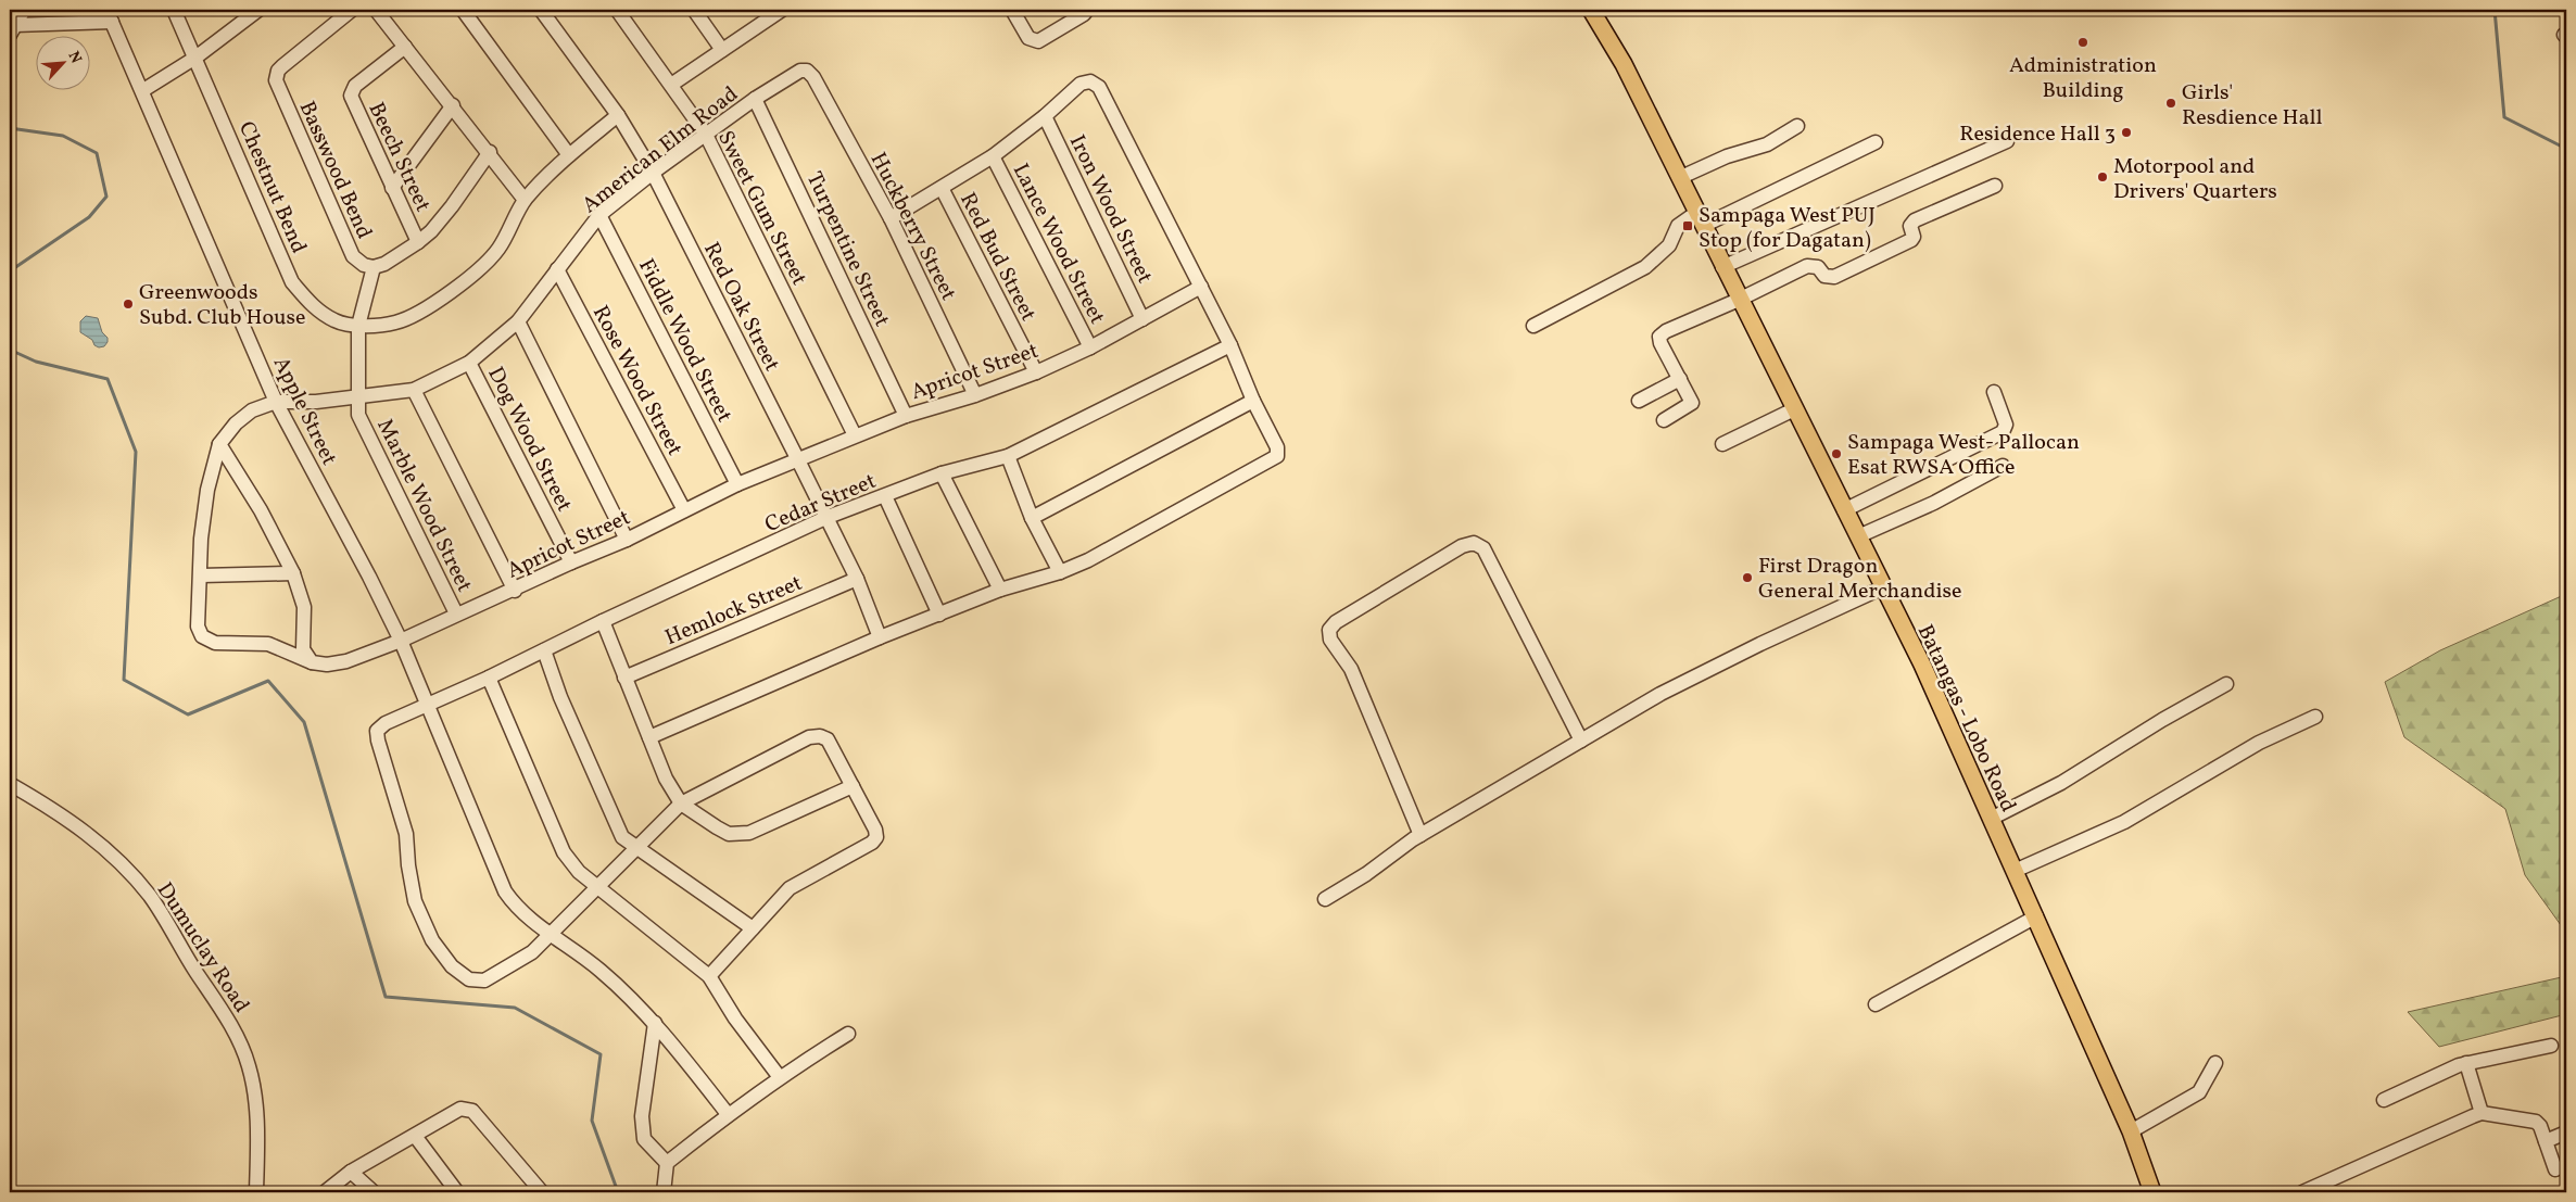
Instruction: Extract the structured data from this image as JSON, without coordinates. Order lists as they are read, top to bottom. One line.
{"streets":{"main road":["Batangas - Lobo Road"],"street":["American Elm Road","Beech Street","Basswood Bend","Chestnut Bend","Sweet Gum Street","Iron Wood Street","Huckberry Street","Lance Wood Street","Turpentine Street","Red Bud Street","Red Oak Street","Fiddle Wood Street","Apricot Street","Rose Wood Street","Apple Street","Dog Wood Street","Cedar Street","Marble Wood Street","Hemlock Street","Dumuclay Road"]},"crossings":[["American Elm Road","Sweet Gum Street"],["American Elm Road","Huckberry Street"],["American Elm Road","Turpentine Street"],["American Elm Road","Red Oak Street"],["American Elm Road","Fiddle Wood Street"],["American Elm Road","Rose Wood Street"],["American Elm Road","Dog Wood Street"],["American Elm Road","Marble Wood Street"],["Beech Street","Basswood Bend"],["Chestnut Bend","Red Oak Street"],["Sweet Gum Street","Apricot Street"],["Iron Wood Street","Apricot Street"],["Huckberry Street","Apricot Street"],["Lance Wood Street","Apricot Street"],["Turpentine Street","Apricot Street"],["Red Bud Street","Apricot Street"],["Red Oak Street","Apricot Street"],["Red Oak Street","Cedar Street"],["Red Oak Street","Hemlock Street"],["Fiddle Wood Street","Apricot Street"],["Apricot Street","Rose Wood Street"],["Apricot Street","Apple Street"],["Apricot Street","Dog Wood Street"],["Apricot Street","Marble Wood Street"],["Apple Street","Cedar Street"]],"places":{"other":["Administration Building","Girls' Resdience Hall","Residence Hall 3","Motorpool and Drivers' Quarters","Greenwoods Subd. Club House","Sampaga West- Pallocan Esat RWSA Office","First Dragon General Merchandise"],"transit":["Sampaga West PUJ Stop (for Dagatan)"]},"north":"top right"}
